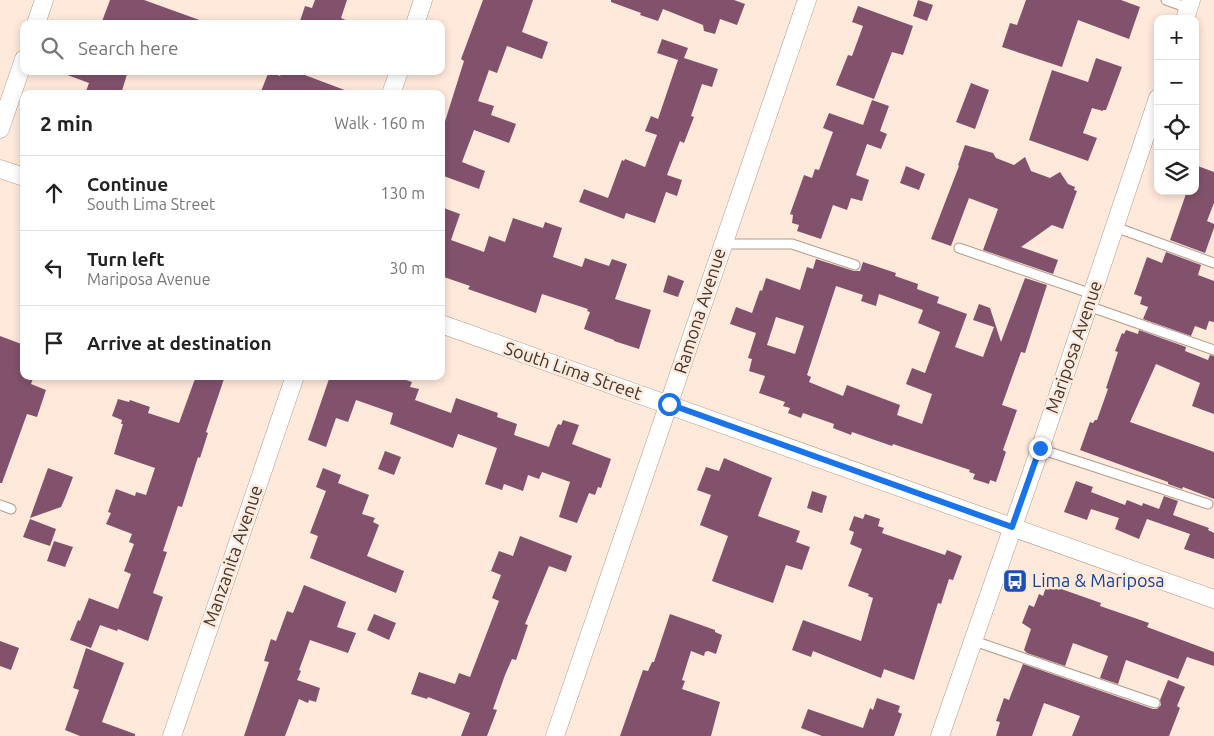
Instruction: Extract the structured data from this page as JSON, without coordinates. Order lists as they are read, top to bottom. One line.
{"streets":{"street":["Ramona Avenue","Mariposa Avenue","South Lima Street","Manzanita Avenue"]},"crossings":[["Ramona Avenue","South Lima Street"],["Mariposa Avenue","South Lima Street"]],"places":{"bus stop":["Lima & Mariposa"]},"page":{"map_buttons":["+","−"],"search":"Search here","heading":["2 min","Walk · 160 m"],"list":[["Continue","South Lima Street","130 m"],["Turn left","Mariposa Avenue","30 m"],"Arrive at destination"]}}
